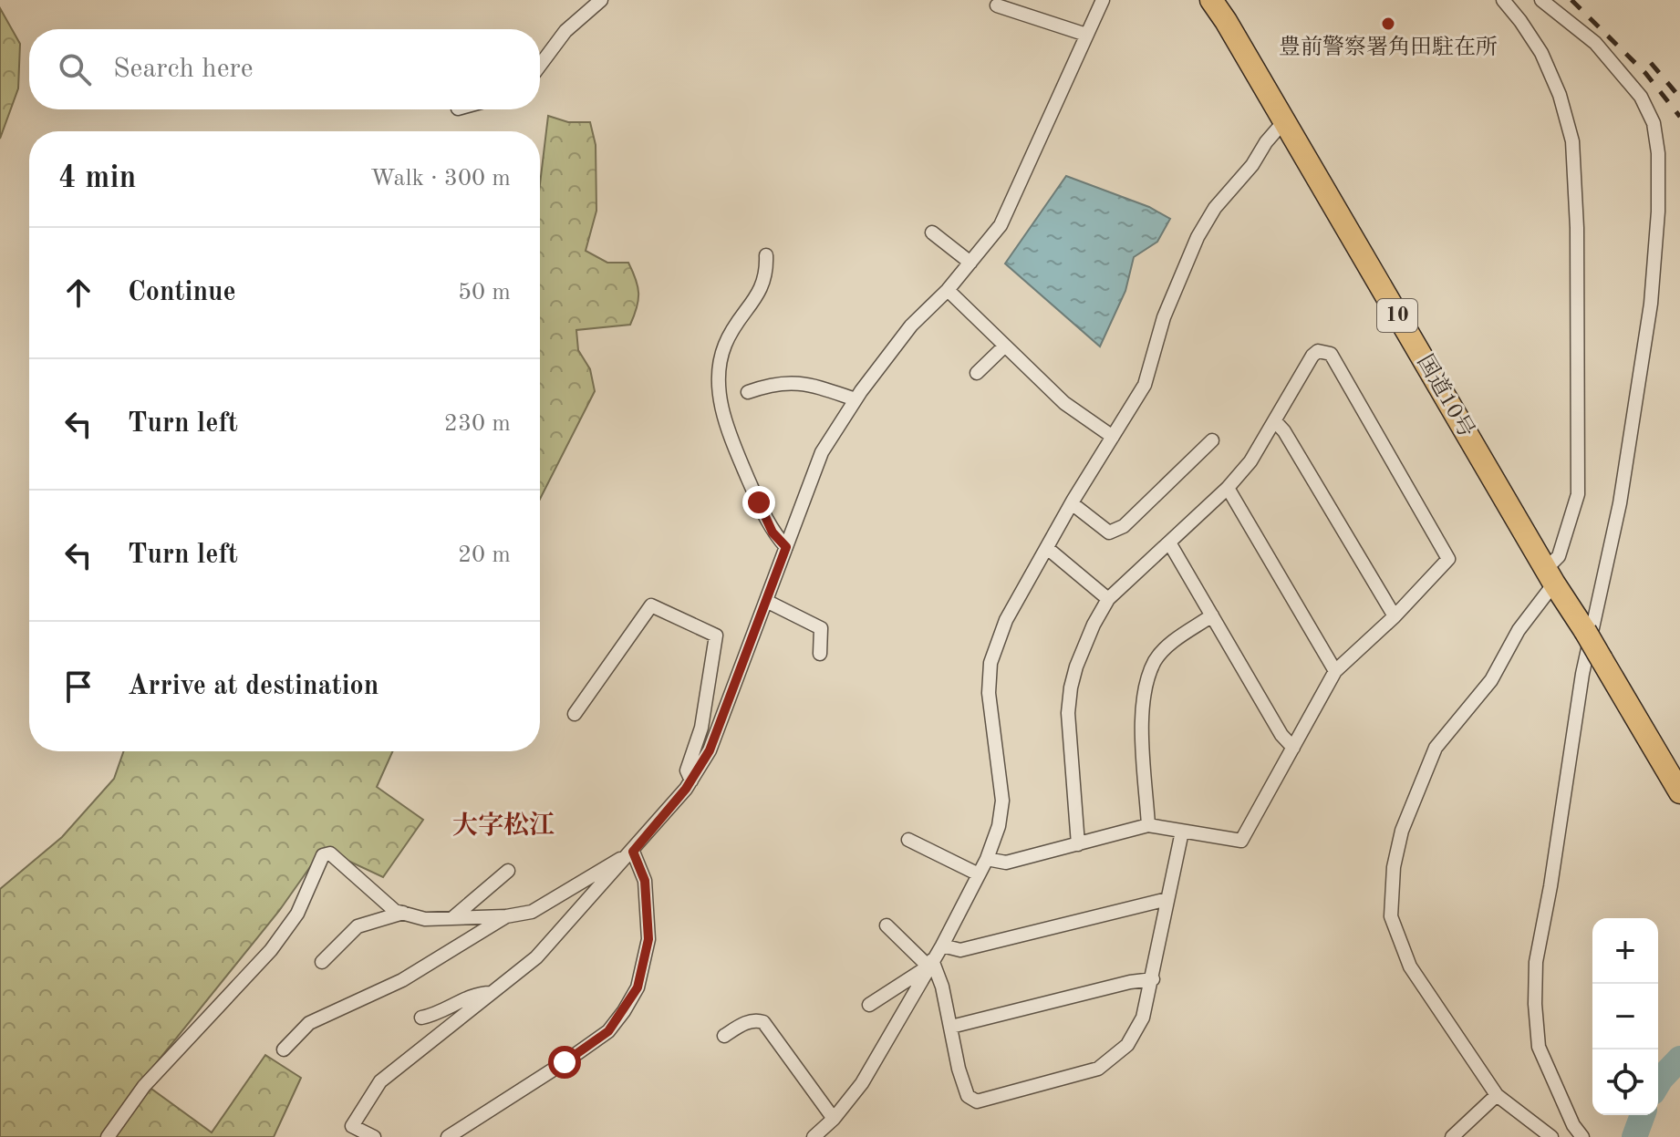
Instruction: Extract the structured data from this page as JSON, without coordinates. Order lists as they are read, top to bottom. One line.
{"streets":{"highway":["10","国道10号"]},"districts":["大字松江"],"places":["豊前警察署角田駐在所"],"page":{"search":"Search here","heading":["4 min","Walk · 300 m"],"list":[["Continue","50 m"],["Turn left","230 m"],["Turn left","20 m"],"Arrive at destination"],"map_buttons":["+","−"]}}
